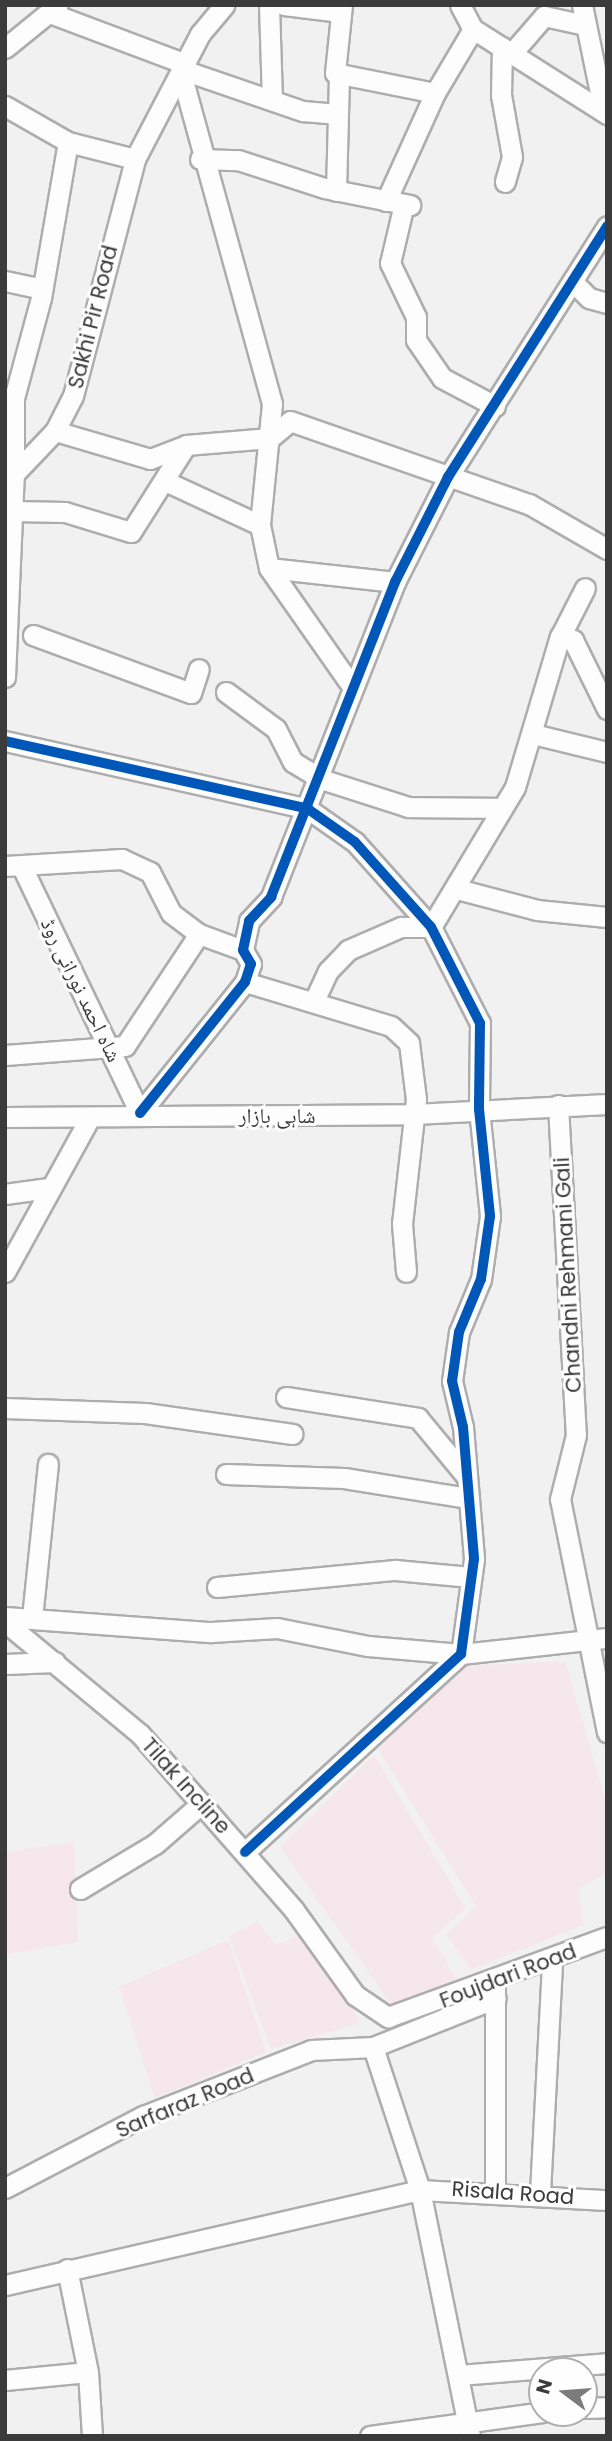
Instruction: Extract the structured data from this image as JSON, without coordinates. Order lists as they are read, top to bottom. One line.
{"streets":{"street":["Sakhi Pir Road","شاہ احمد نورانی روڈ","شاہی بازار","Chandni Rehmani Gali","Tilak Incline","Foujdari Road","Sarfaraz Road","Risala Road"]},"crossings":[["شاہ احمد نورانی روڈ","شاہی بازار"],["شاہی بازار","Chandni Rehmani Gali"],["Tilak Incline","Foujdari Road"],["Foujdari Road","Sarfaraz Road"]],"north":"left"}
